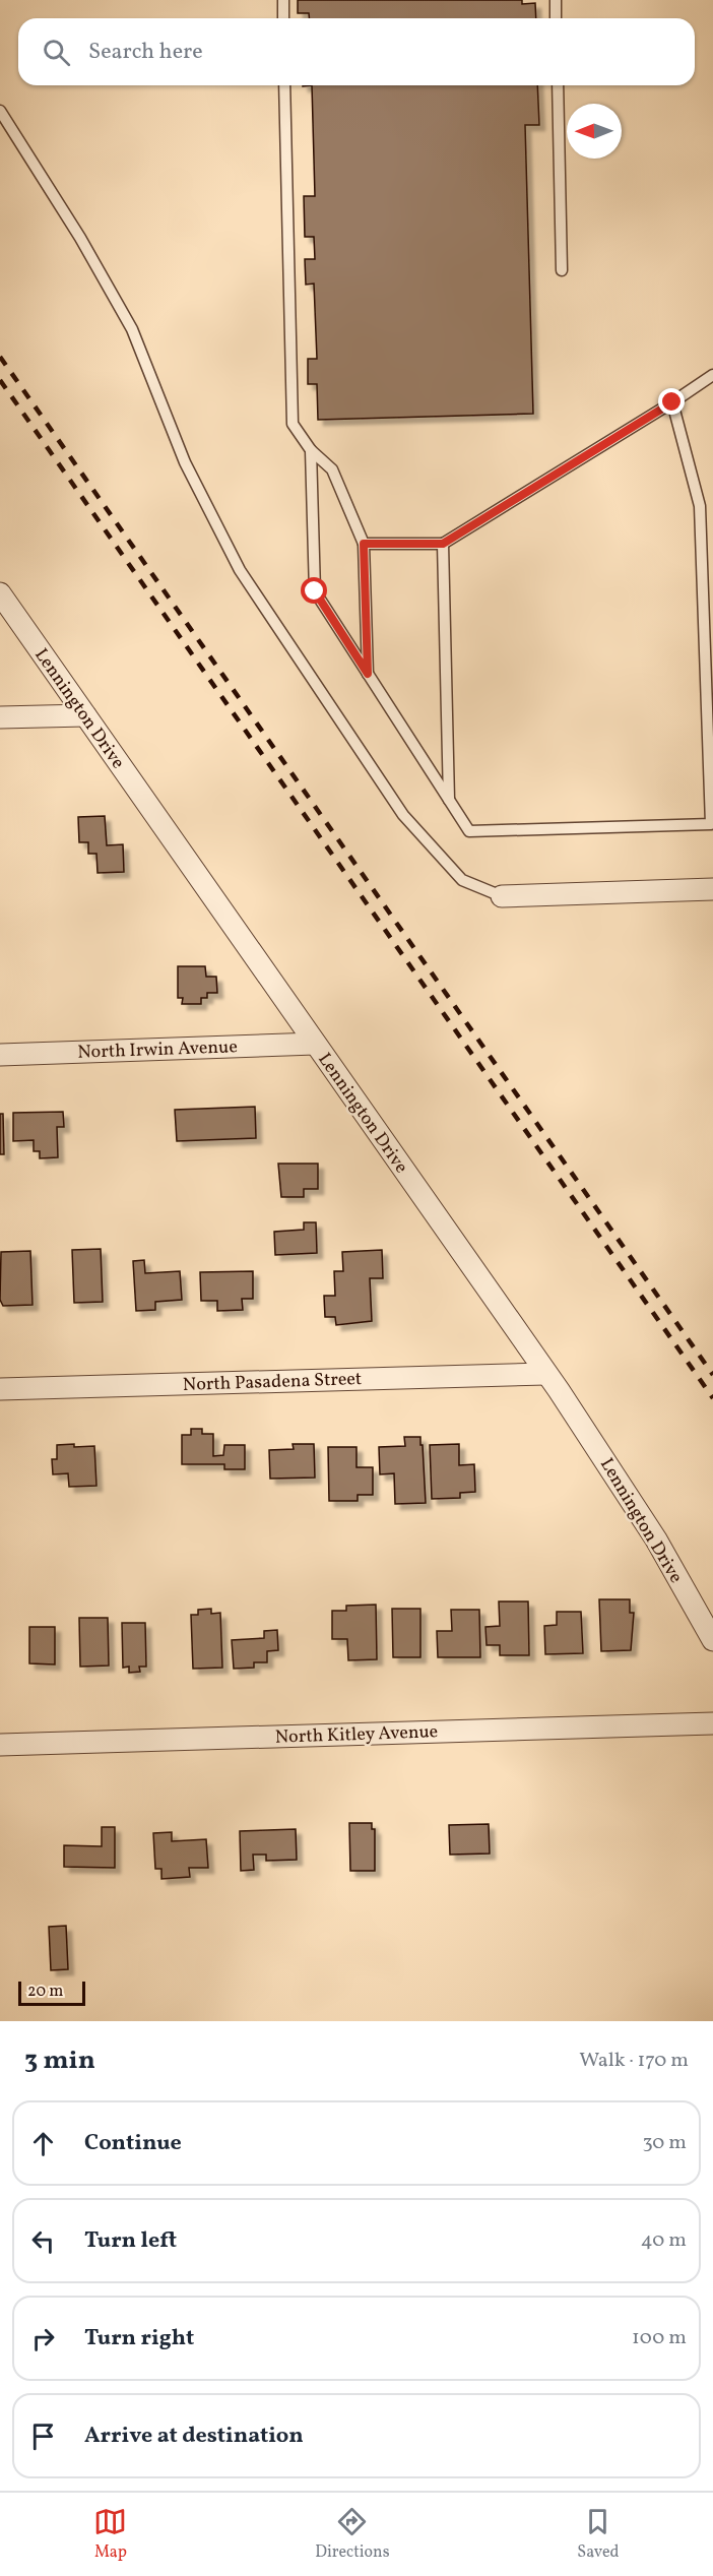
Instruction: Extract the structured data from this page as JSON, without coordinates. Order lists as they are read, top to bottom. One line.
{"streets":{"street":["Lennington Drive","North Irwin Avenue","North Pasadena Street","North Kitley Avenue"]},"crossings":[["Lennington Drive","North Irwin Avenue"],["Lennington Drive","North Pasadena Street"]],"scale_bar":"20 m","north":"left","page":{"search":"Search here","scale":"20 m","heading":["3 min","Walk · 170 m"],"list":[["Continue","30 m"],["Turn left","40 m"],["Turn right","100 m"],"Arrive at destination"],"nav":["Map","Directions","Saved"]}}
